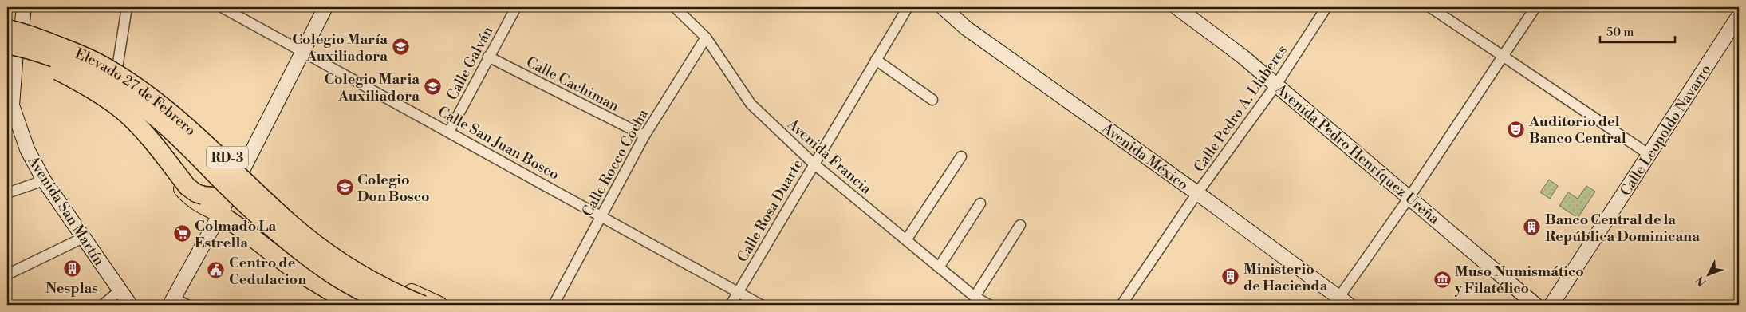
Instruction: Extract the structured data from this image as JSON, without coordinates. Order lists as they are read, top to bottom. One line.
{"streets":{"highway":["Elevado 27 de Febrero","RD-3"],"main road":["Calle Leopoldo Navarro","Avenida Pedro Henríquez Ureña","Avenida México","Avenida San Martín"],"street":["Calle Galván","Calle Cachiman","Calle Pedro A. Lluberes","Calle San Juan Bosco","Avenida Francia","Calle Rocco Cocha","Calle Rosa Duarte"]},"crossings":[["Calle Galván","Calle Cachiman"],["Calle Galván","Calle San Juan Bosco"],["Calle Cachiman","Calle Rocco Cocha"],["Elevado 27 de Febrero","RD-3"],["Elevado 27 de Febrero","Avenida San Martín"],["Calle Pedro A. Lluberes","Avenida Pedro Henríquez Ureña"],["Calle Pedro A. Lluberes","Avenida México"],["Calle San Juan Bosco","Calle Rocco Cocha"],["Calle San Juan Bosco","Calle Rosa Duarte"],["Avenida Francia","Calle Rocco Cocha"],["Avenida Francia","Calle Rosa Duarte"],["RD-3","Avenida San Martín"]],"places":{"school or university":["Colegio María Auxiliadora","Colegio Maria Auxiliadora","Colegio Don Bosco"],"theatre":["Auditorio del Banco Central"],"building":["Banco Central de la República Dominicana","Nesplas","Ministerio de Hacienda"],"supermarket":["Colmado La Estrella"],"public building":["Centro de Cedulacion"],"museum":["Muso Numismático y Filatélico"]},"scale_bar":"50 m","north":"bottom left"}
